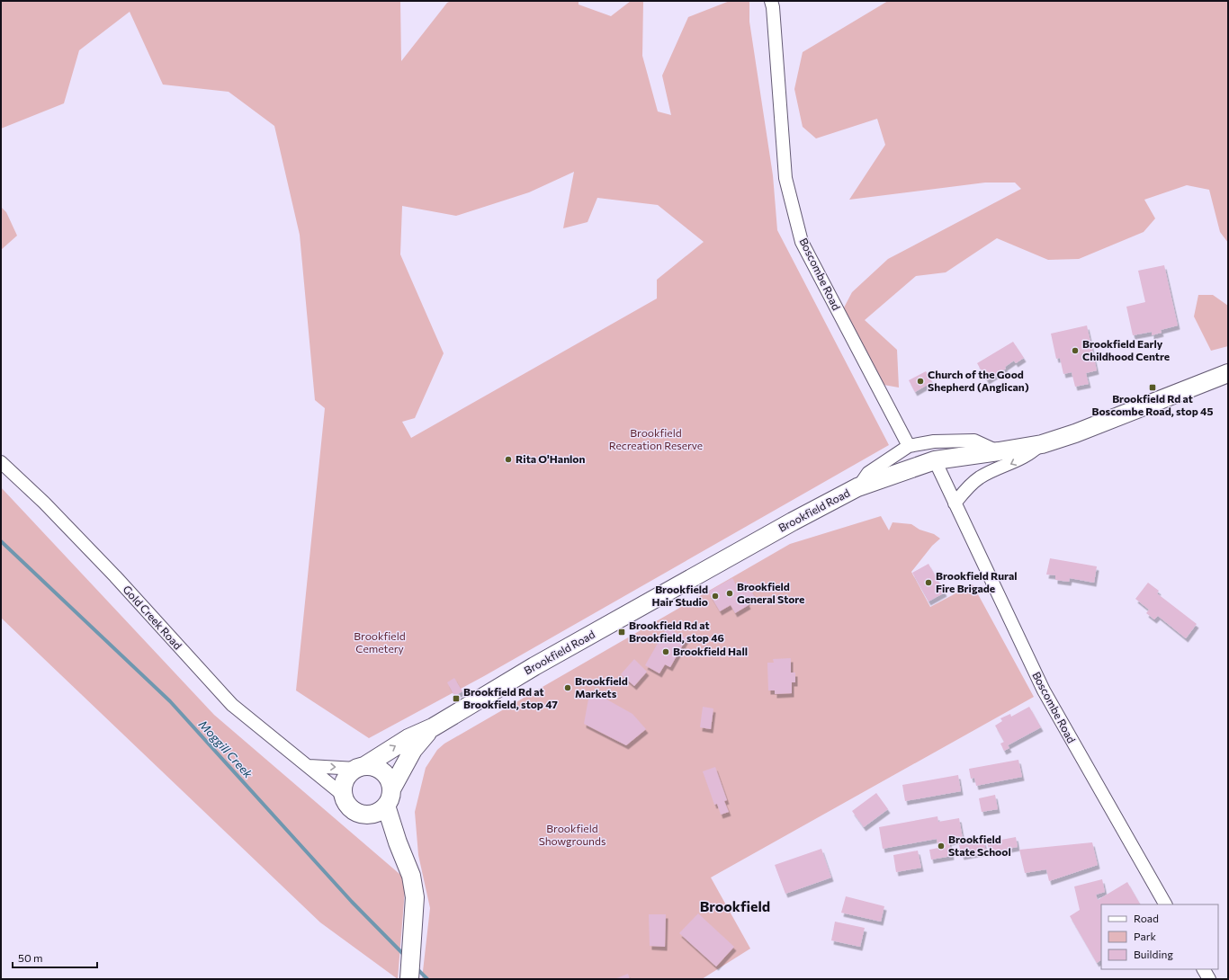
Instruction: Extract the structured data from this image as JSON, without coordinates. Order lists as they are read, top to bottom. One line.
{"streets":{"main road":["Brookfield Road"],"street":["Boscombe Road","Gold Creek Road"]},"crossings":[["Boscombe Road","Brookfield Road"],["Brookfield Road","Gold Creek Road"]],"districts":["Brookfield"],"water":["Moggill Creek"],"parks":["Brookfield Recreation Reserve","Brookfield Cemetery","Brookfield Showgrounds"],"places":{"other":["Brookfield Early Childhood Centre","Church of the Good Shepherd (Anglican)","Rita O'Hanlon","Brookfield Rural Fire Brigade","Brookfield General Store","Brookfield Hair Studio","Brookfield Hall","Brookfield Markets","Brookfield State School"],"transit":["Brookfield Rd at Boscombe Road, stop 45","Brookfield Rd at Brookfield, stop 46","Brookfield Rd at Brookfield, stop 47"]},"legend":["Road","Park","Building"],"scale_bar":"50 m"}
